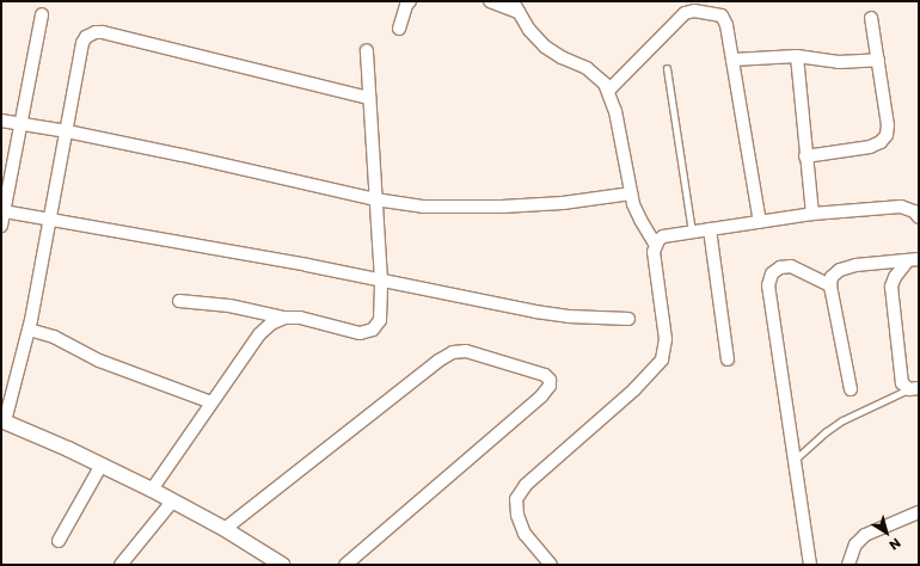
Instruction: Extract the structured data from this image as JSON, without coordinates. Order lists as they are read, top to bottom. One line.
{"north":"bottom right"}
